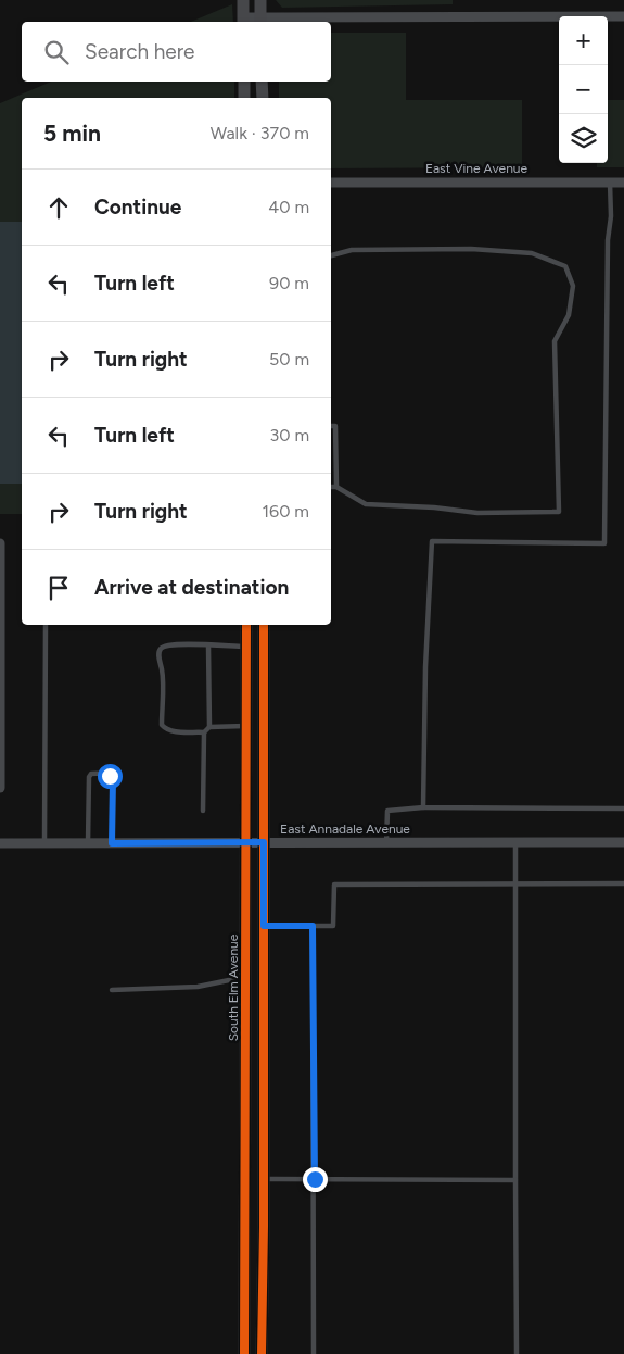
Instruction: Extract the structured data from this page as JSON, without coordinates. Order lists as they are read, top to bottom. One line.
{"streets":{"main road":["South Elm Avenue"],"street":["East Vine Avenue","East Annadale Avenue"]},"crossings":[["East Annadale Avenue","South Elm Avenue"]],"page":{"map_buttons":["+","−"],"search":"Search here","heading":["5 min","Walk · 370 m"],"list":[["Continue","40 m"],["Turn left","90 m"],["Turn right","50 m"],["Turn left","30 m"],["Turn right","160 m"],"Arrive at destination"]}}
